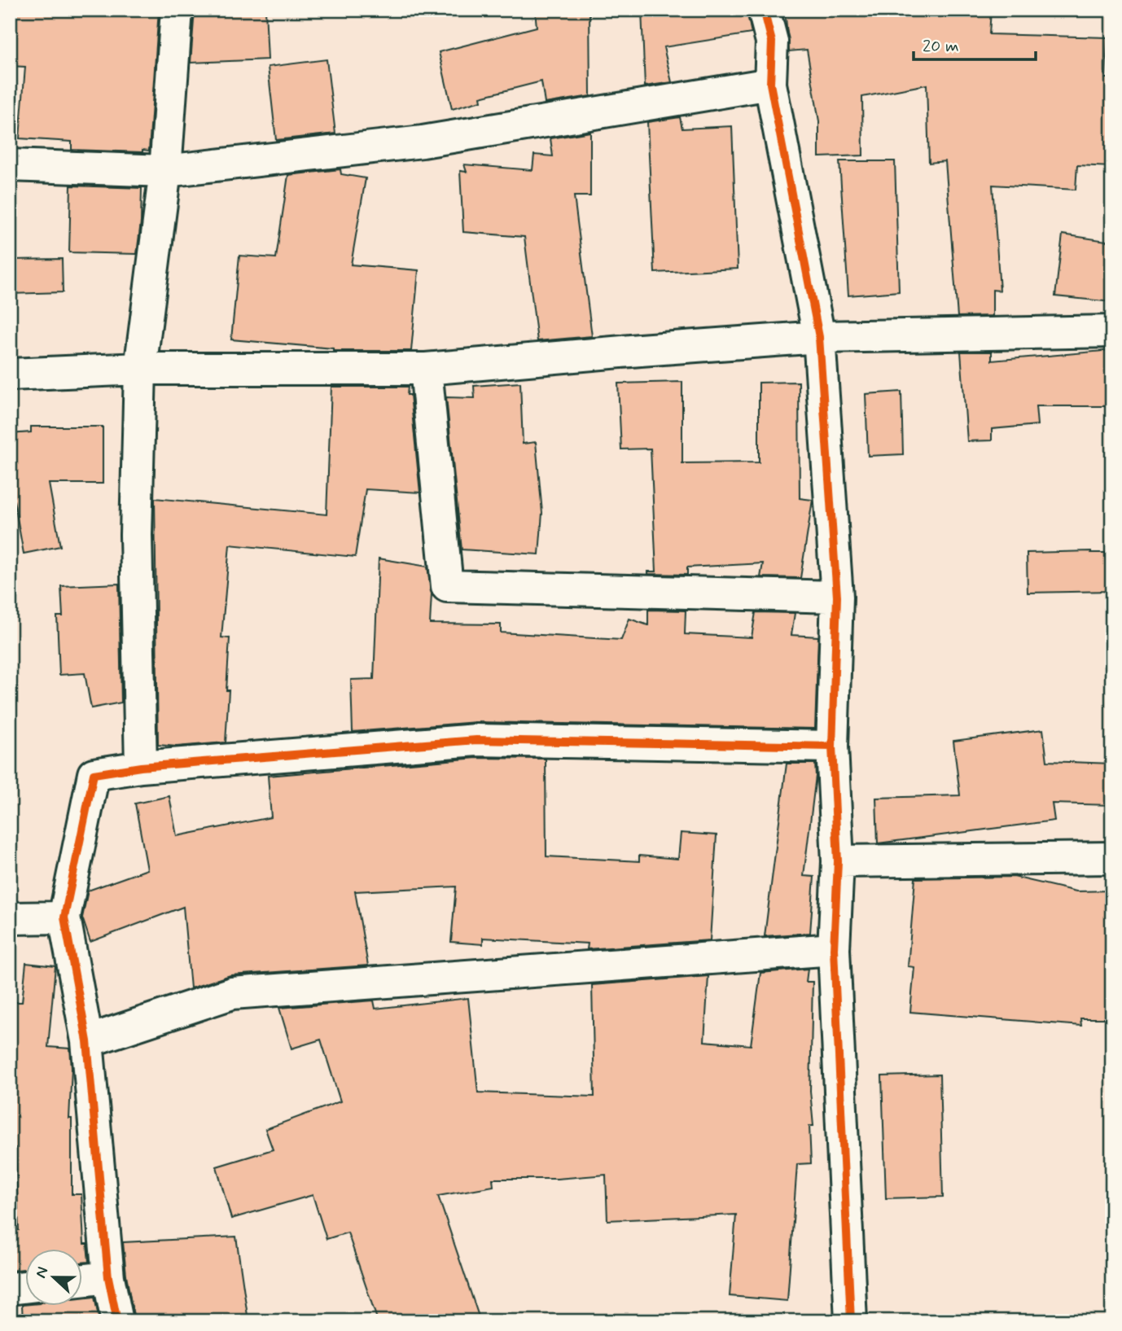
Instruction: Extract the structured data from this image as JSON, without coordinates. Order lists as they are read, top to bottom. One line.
{"scale_bar":"20 m","north":"left"}
